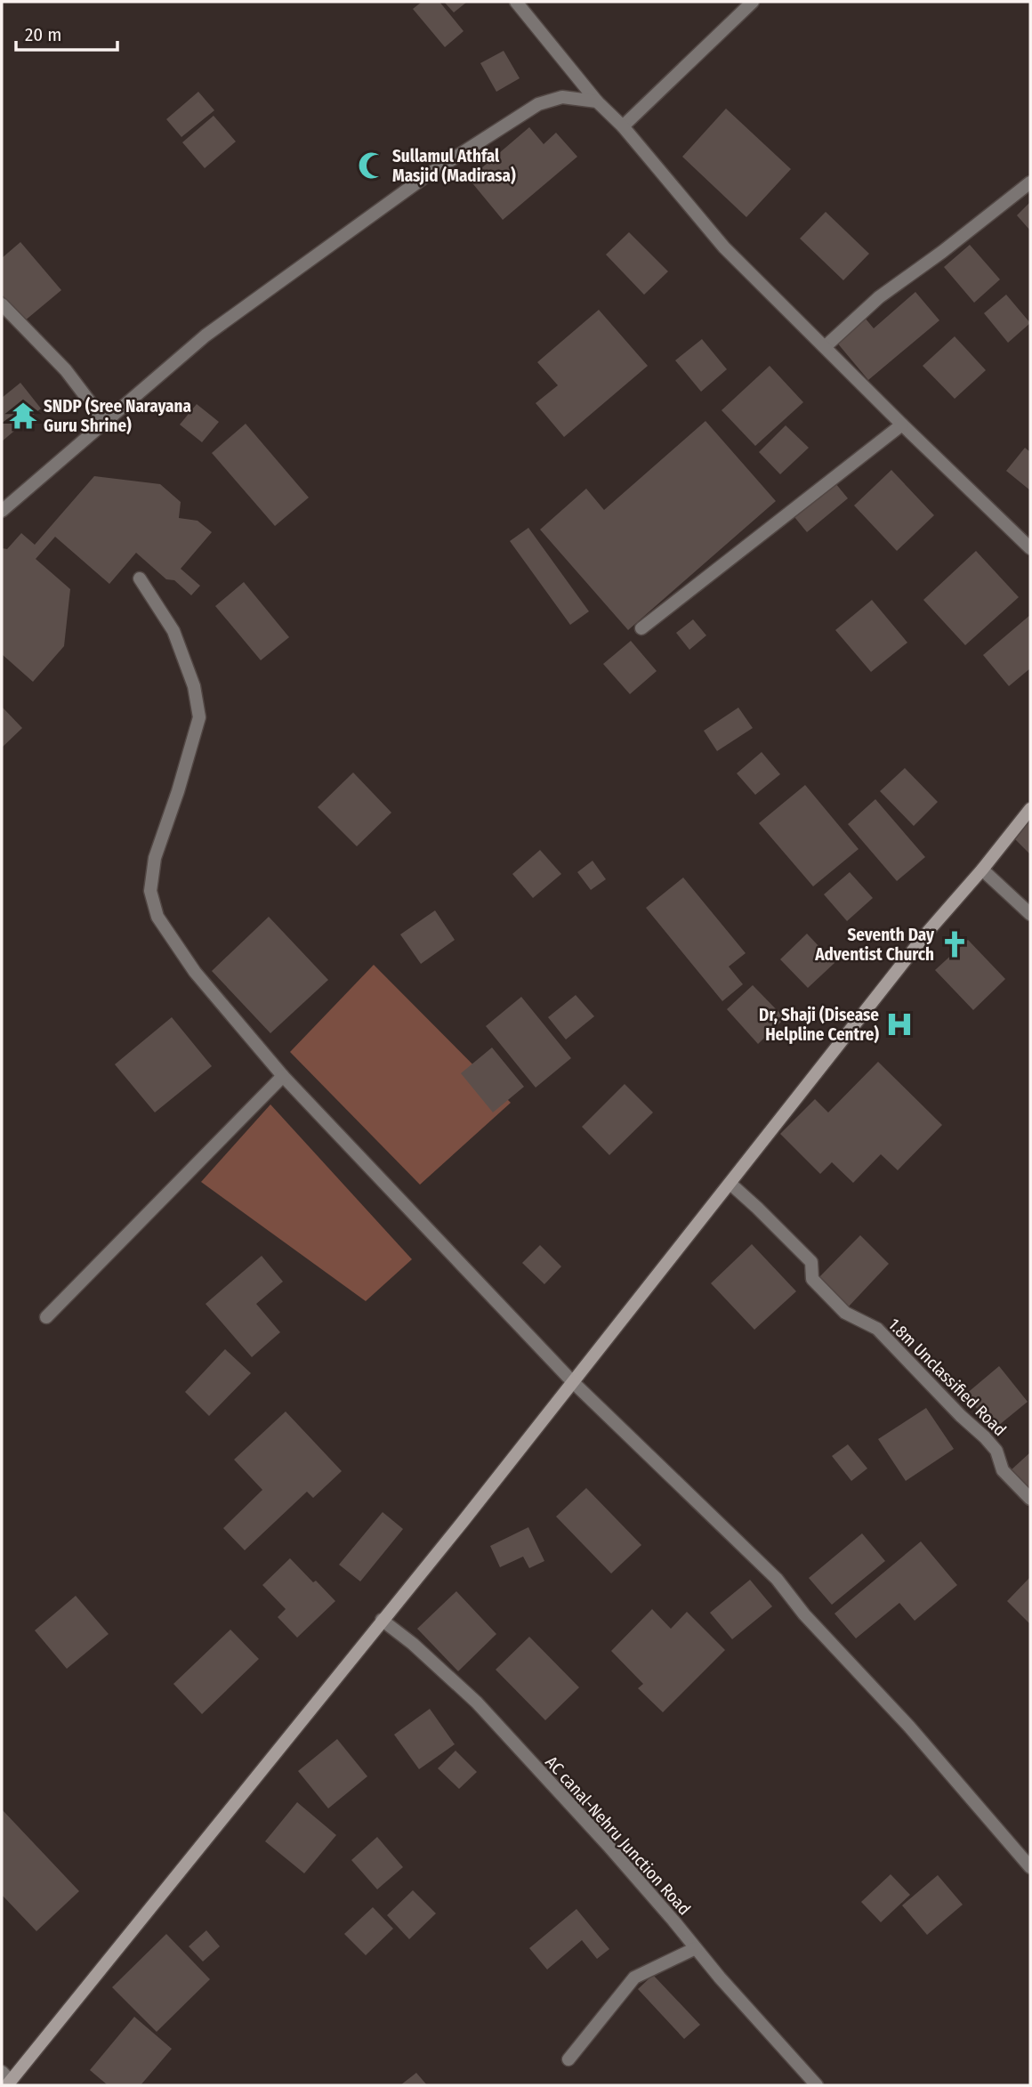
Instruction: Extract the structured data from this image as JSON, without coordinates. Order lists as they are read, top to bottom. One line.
{"streets":{"street":["1.8m Unclassified Road","AC canal-Nehru Junction Road"]},"places":{"mosque":["Sullamul Athfal Masjid (Madirasa)"],"temple":["SNDP (Sree Narayana Guru Shrine)"],"church":["Seventh Day Adventist Church"],"hospital":["Dr, Shaji (Disease Helpline Centre)"]},"scale_bar":"20 m"}
